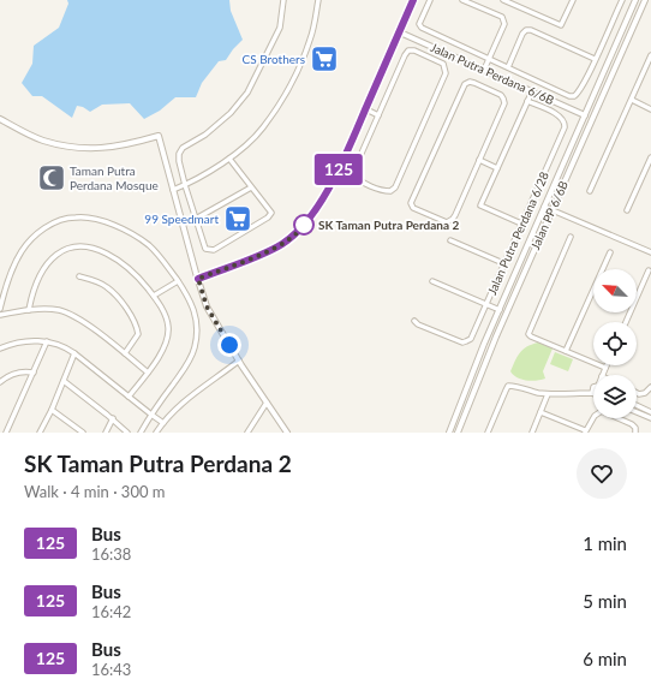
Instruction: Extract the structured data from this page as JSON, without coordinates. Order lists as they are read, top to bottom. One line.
{"streets":{"street":["Jalan Putra Perdana 6/6B","Jalan PP 6/6B","Jalan Putra Perdana 6/28"]},"crossings":[["Jalan Putra Perdana 6/6B","Jalan PP 6/6B"]],"places":{"supermarket":["CS Brothers","99 Speedmart"],"mosque":["Taman Putra Perdana Mosque"],"other":["SK Taman Putra Perdana 2"]},"lines":["bus line 125"],"north":"top left","page":{"on_map":"125","heading":["SK Taman Putra Perdana 2","Walk · 4 min · 300 m"],"list":[{"mark":"125","name":"Bus","note":"16:38","value":"1 min"},{"mark":"125","name":"Bus","note":"16:42","value":"5 min"},{"mark":"125","name":"Bus","note":"16:43","value":"6 min"}]}}
